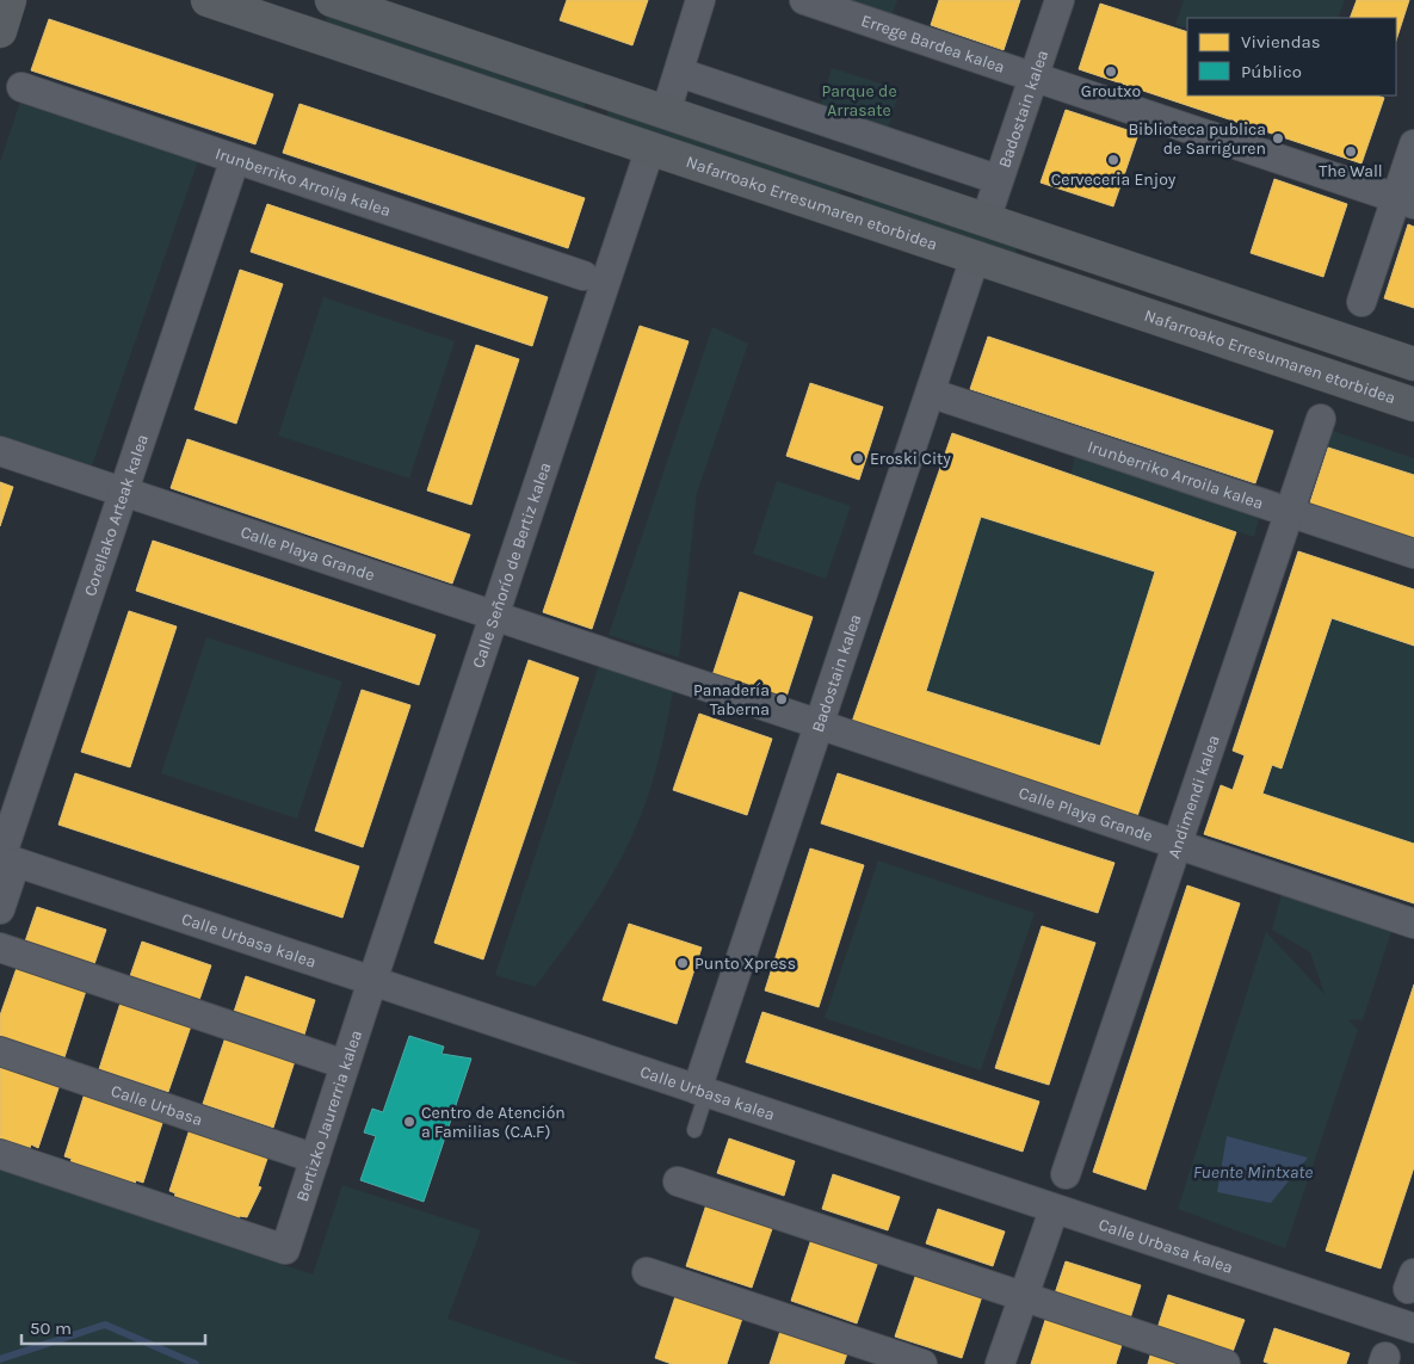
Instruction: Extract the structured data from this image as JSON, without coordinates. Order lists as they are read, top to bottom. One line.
{"streets":{"street":["Errege Bardea kalea","Badostain kalea","Irunberriko Arroila kalea","Nafarroako Erresumaren etorbidea","Corellako Arteak kalea","Calle Playa Grande","Calle Señorío de Bertiz kalea","Andimendi kalea","Calle Urbasa kalea","Calle Urbasa","Bertizko Jaurerria kalea"]},"crossings":[["Badostain kalea","Nafarroako Erresumaren etorbidea"],["Badostain kalea","Calle Urbasa kalea"],["Irunberriko Arroila kalea","Andimendi kalea"],["Nafarroako Erresumaren etorbidea","Calle Señorío de Bertiz kalea"],["Corellako Arteak kalea","Calle Urbasa kalea"],["Calle Playa Grande","Andimendi kalea"],["Calle Señorío de Bertiz kalea","Calle Urbasa kalea"],["Calle Señorío de Bertiz kalea","Bertizko Jaurerria kalea"],["Calle Urbasa kalea","Bertizko Jaurerria kalea"],["Calle Urbasa","Bertizko Jaurerria kalea"]],"water":["Fuente Mintxate"],"parks":["Parque de Arrasate"],"places":["Groutxo","Biblioteca publica de Sarriguren","The Wall","Cerveceria Enjoy","Eroski City","Panadería Taberna","Punto Xpress","Centro de Atención a Familias (C.A.F)"],"legend":["Viviendas","Público"],"scale_bar":"50 m"}
